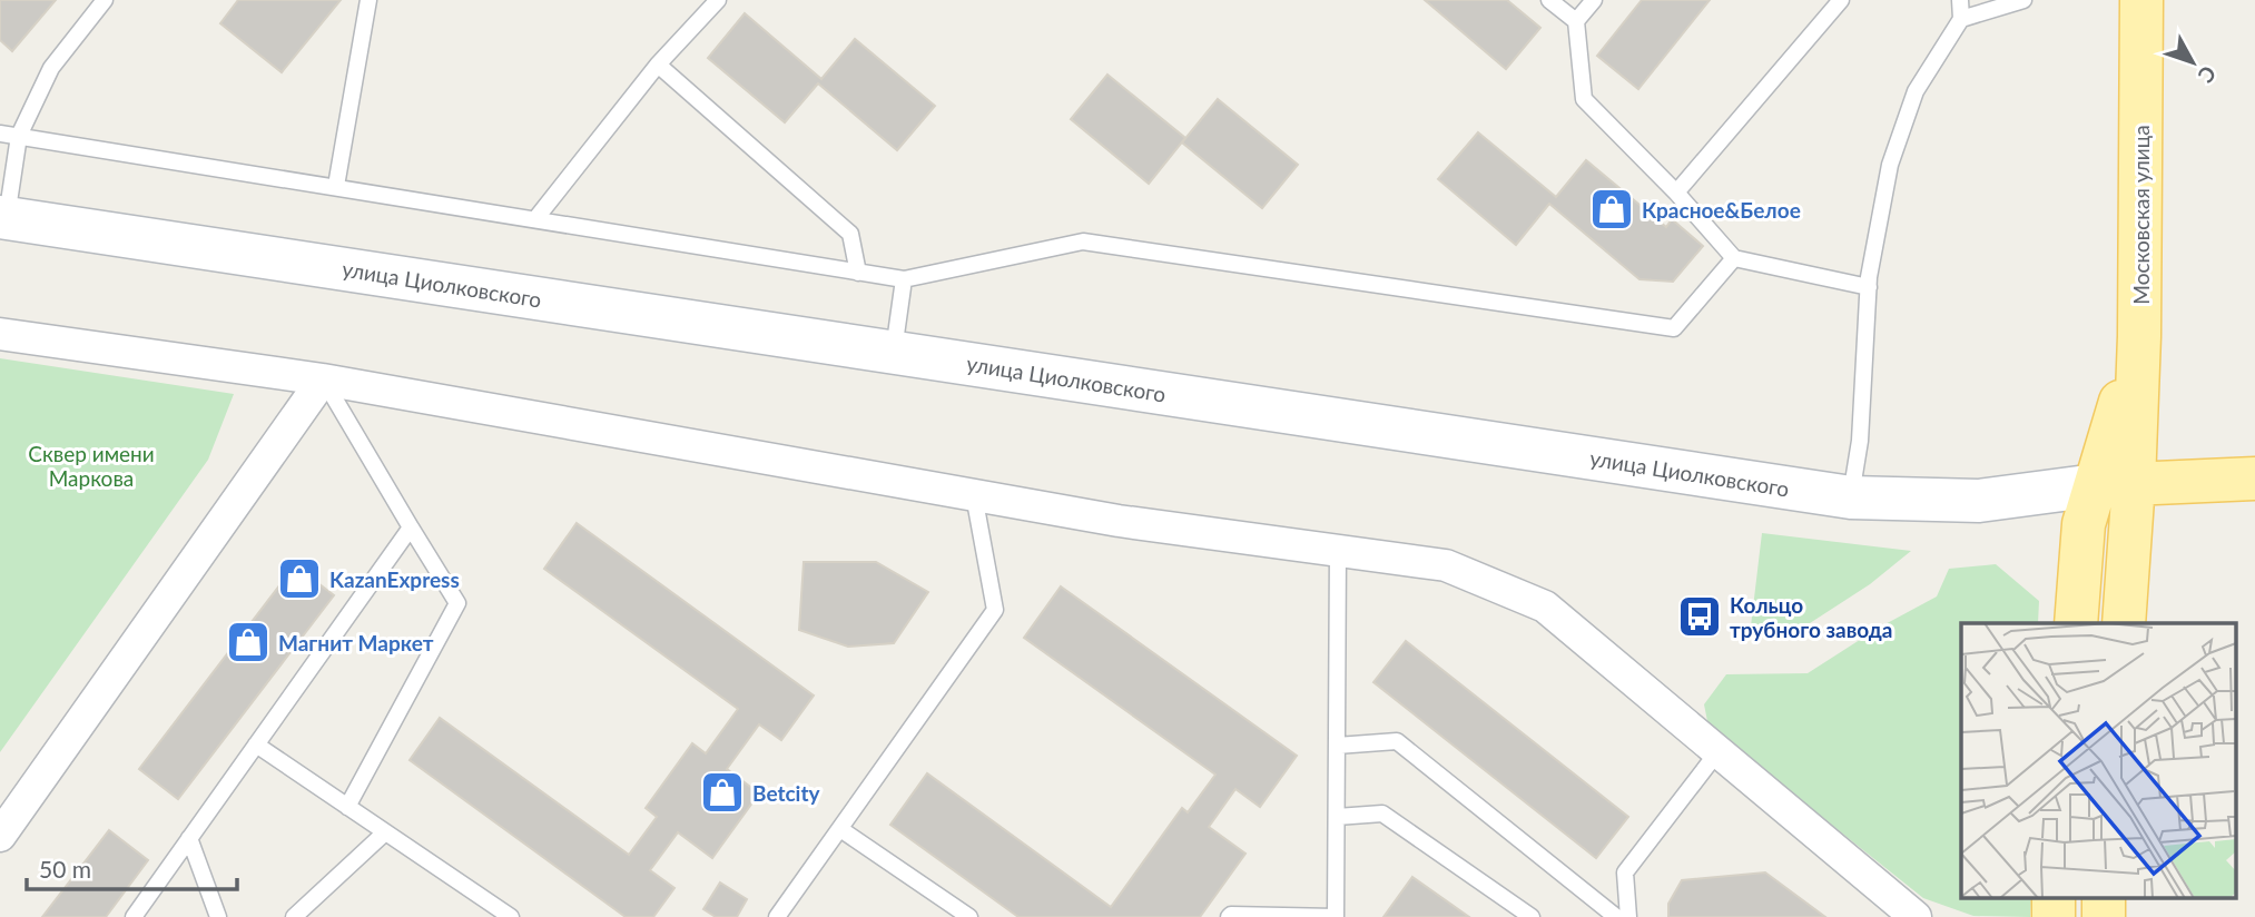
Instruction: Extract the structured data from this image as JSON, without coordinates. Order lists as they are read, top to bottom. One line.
{"streets":{"main road":["Московская улица","улица Циолковского"]},"crossings":[["Московская улица","улица Циолковского"]],"parks":["Сквер имени Маркова"],"places":{"shop":["Красное&Белое","KazanExpress","Магнит Маркет","Betcity"],"bus stop":["Кольцо трубного завода"]},"scale_bar":"50 m","north":"bottom right"}
